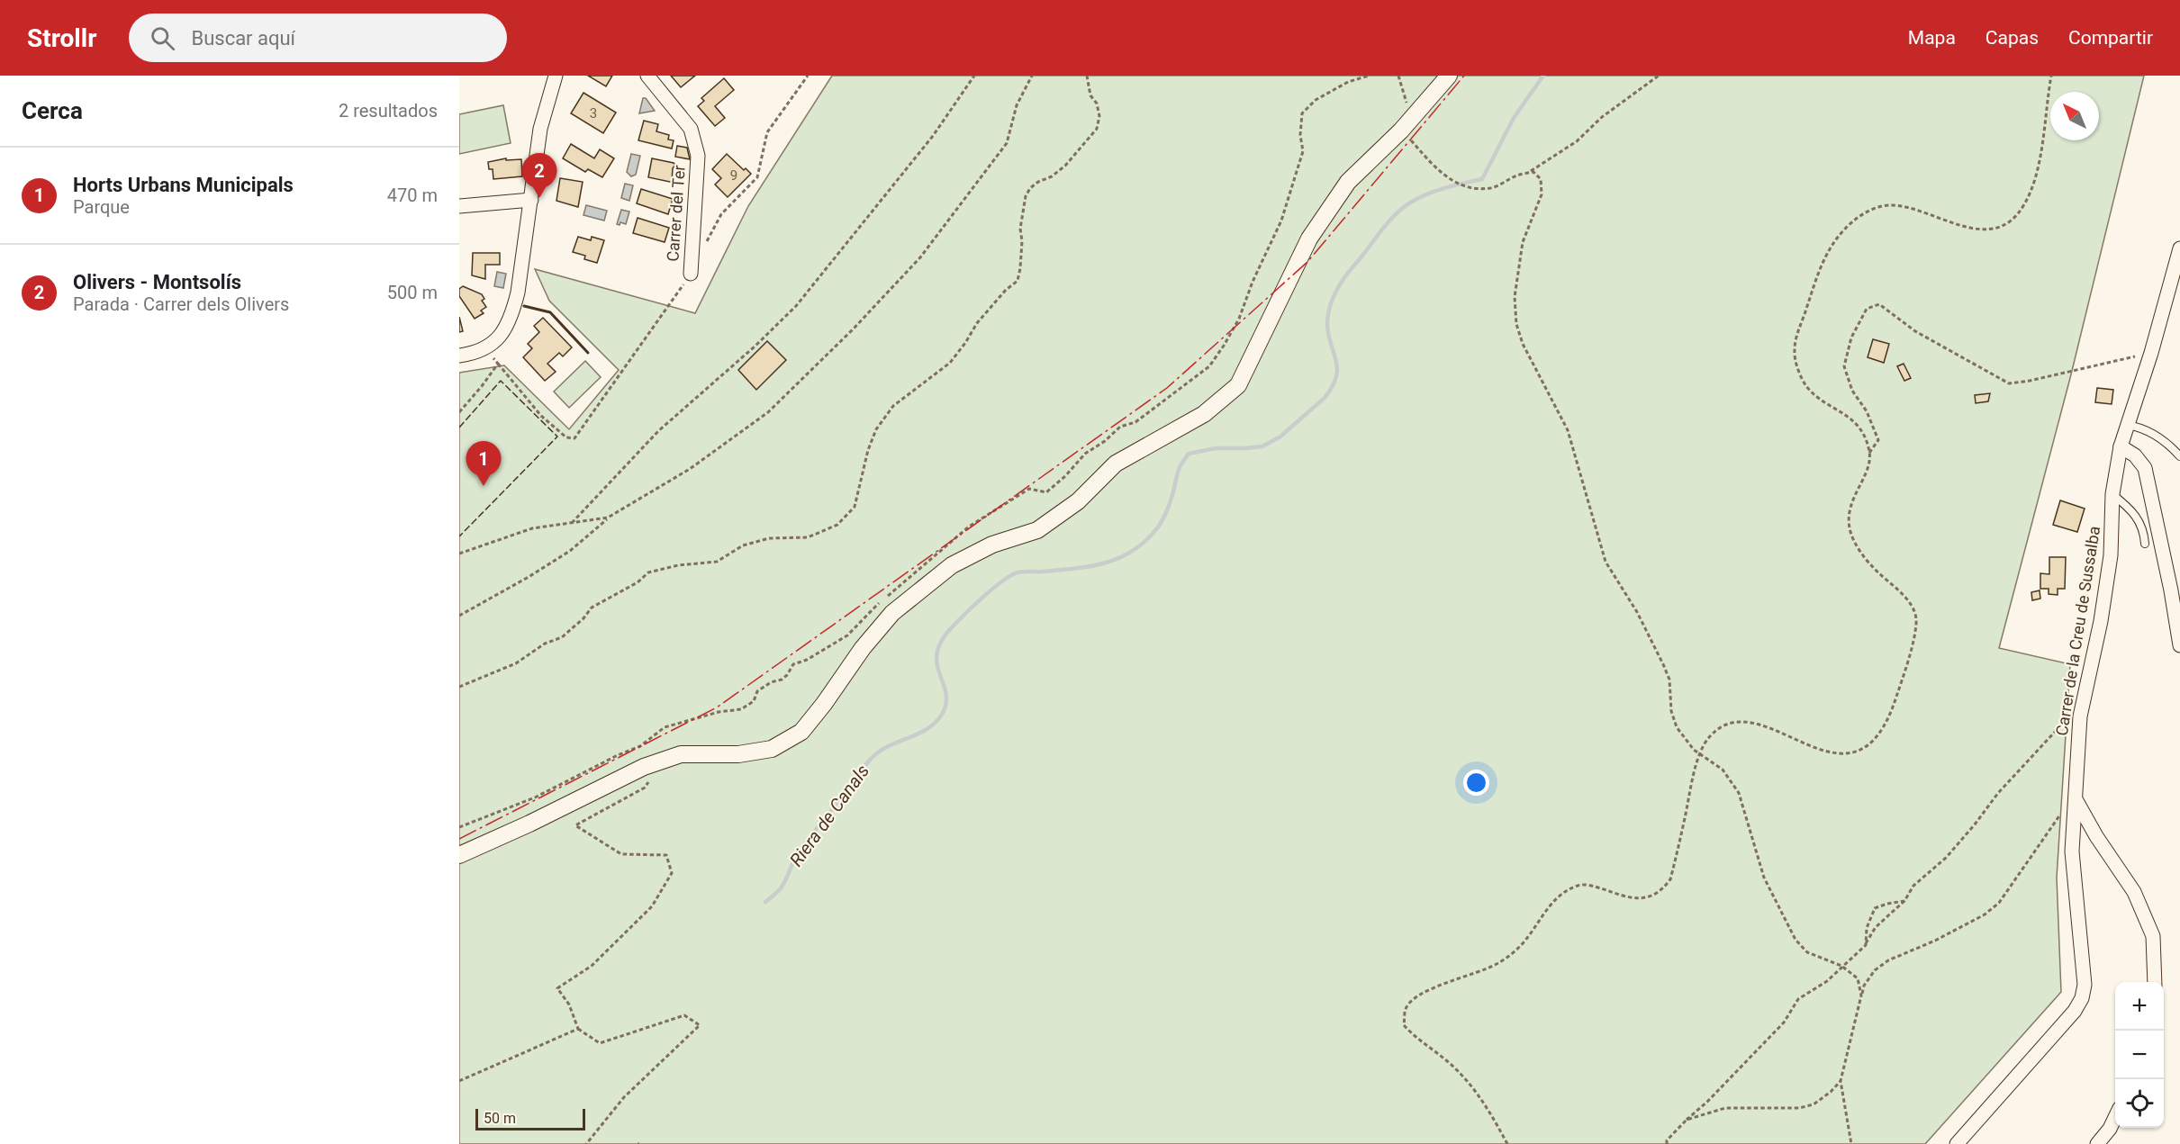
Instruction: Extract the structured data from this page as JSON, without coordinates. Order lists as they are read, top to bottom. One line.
{"streets":{"street":["Carrer del Ter","Carrer de la Creu de Sussalba"]},"water":["Riera de Canals"],"house_numbers":["3","9"],"scale_bar":"50 m","north":"top left","page":{"header":"Strollr","search":"Buscar aquí","nav":["Mapa","Capas","Compartir"],"heading":["Cerca","2 resultados"],"list":[{"mark":"1","name":"Horts Urbans Municipals","note":"Parque","value":"470 m"},{"mark":"2","name":"Olivers - Montsolís","note":"Parada · Carrer dels Olivers","value":"500 m"}],"pins":["2","1"],"map_buttons":["+","−"],"scale":"50 m"}}
